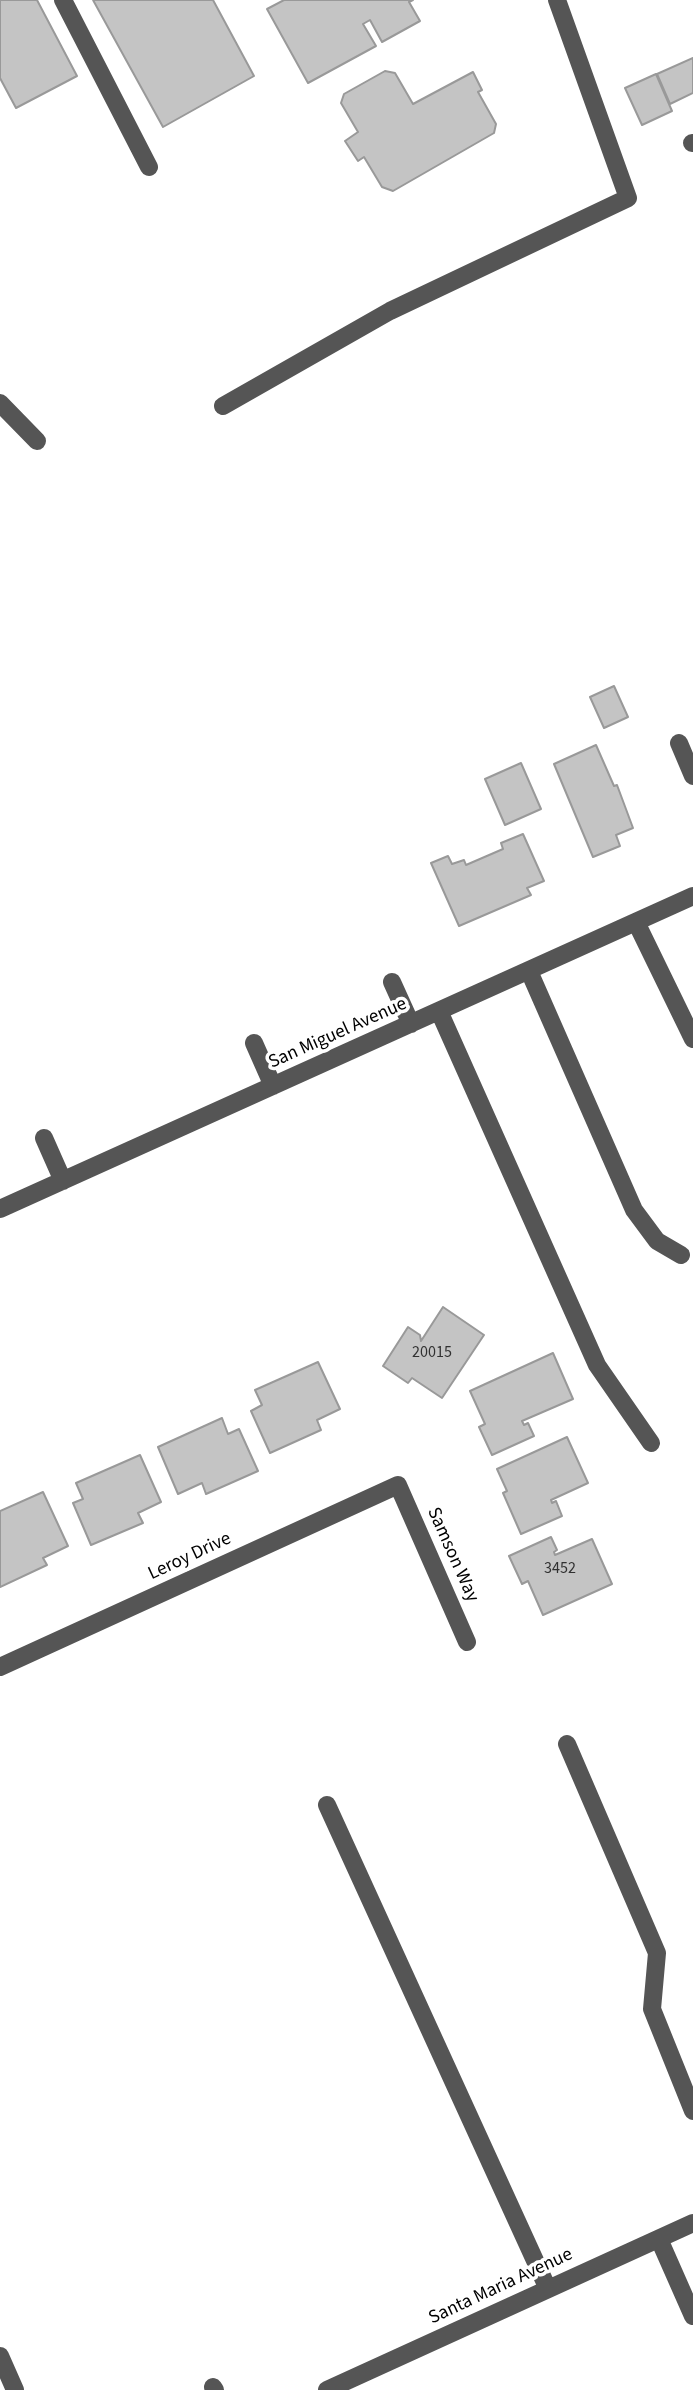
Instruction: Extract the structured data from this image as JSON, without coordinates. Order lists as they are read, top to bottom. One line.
{"streets":{"street":["San Miguel Avenue","Samson Way","Leroy Drive","Santa Maria Avenue"]},"crossings":[["Samson Way","Leroy Drive"]],"house_numbers":["20015","3452"]}
